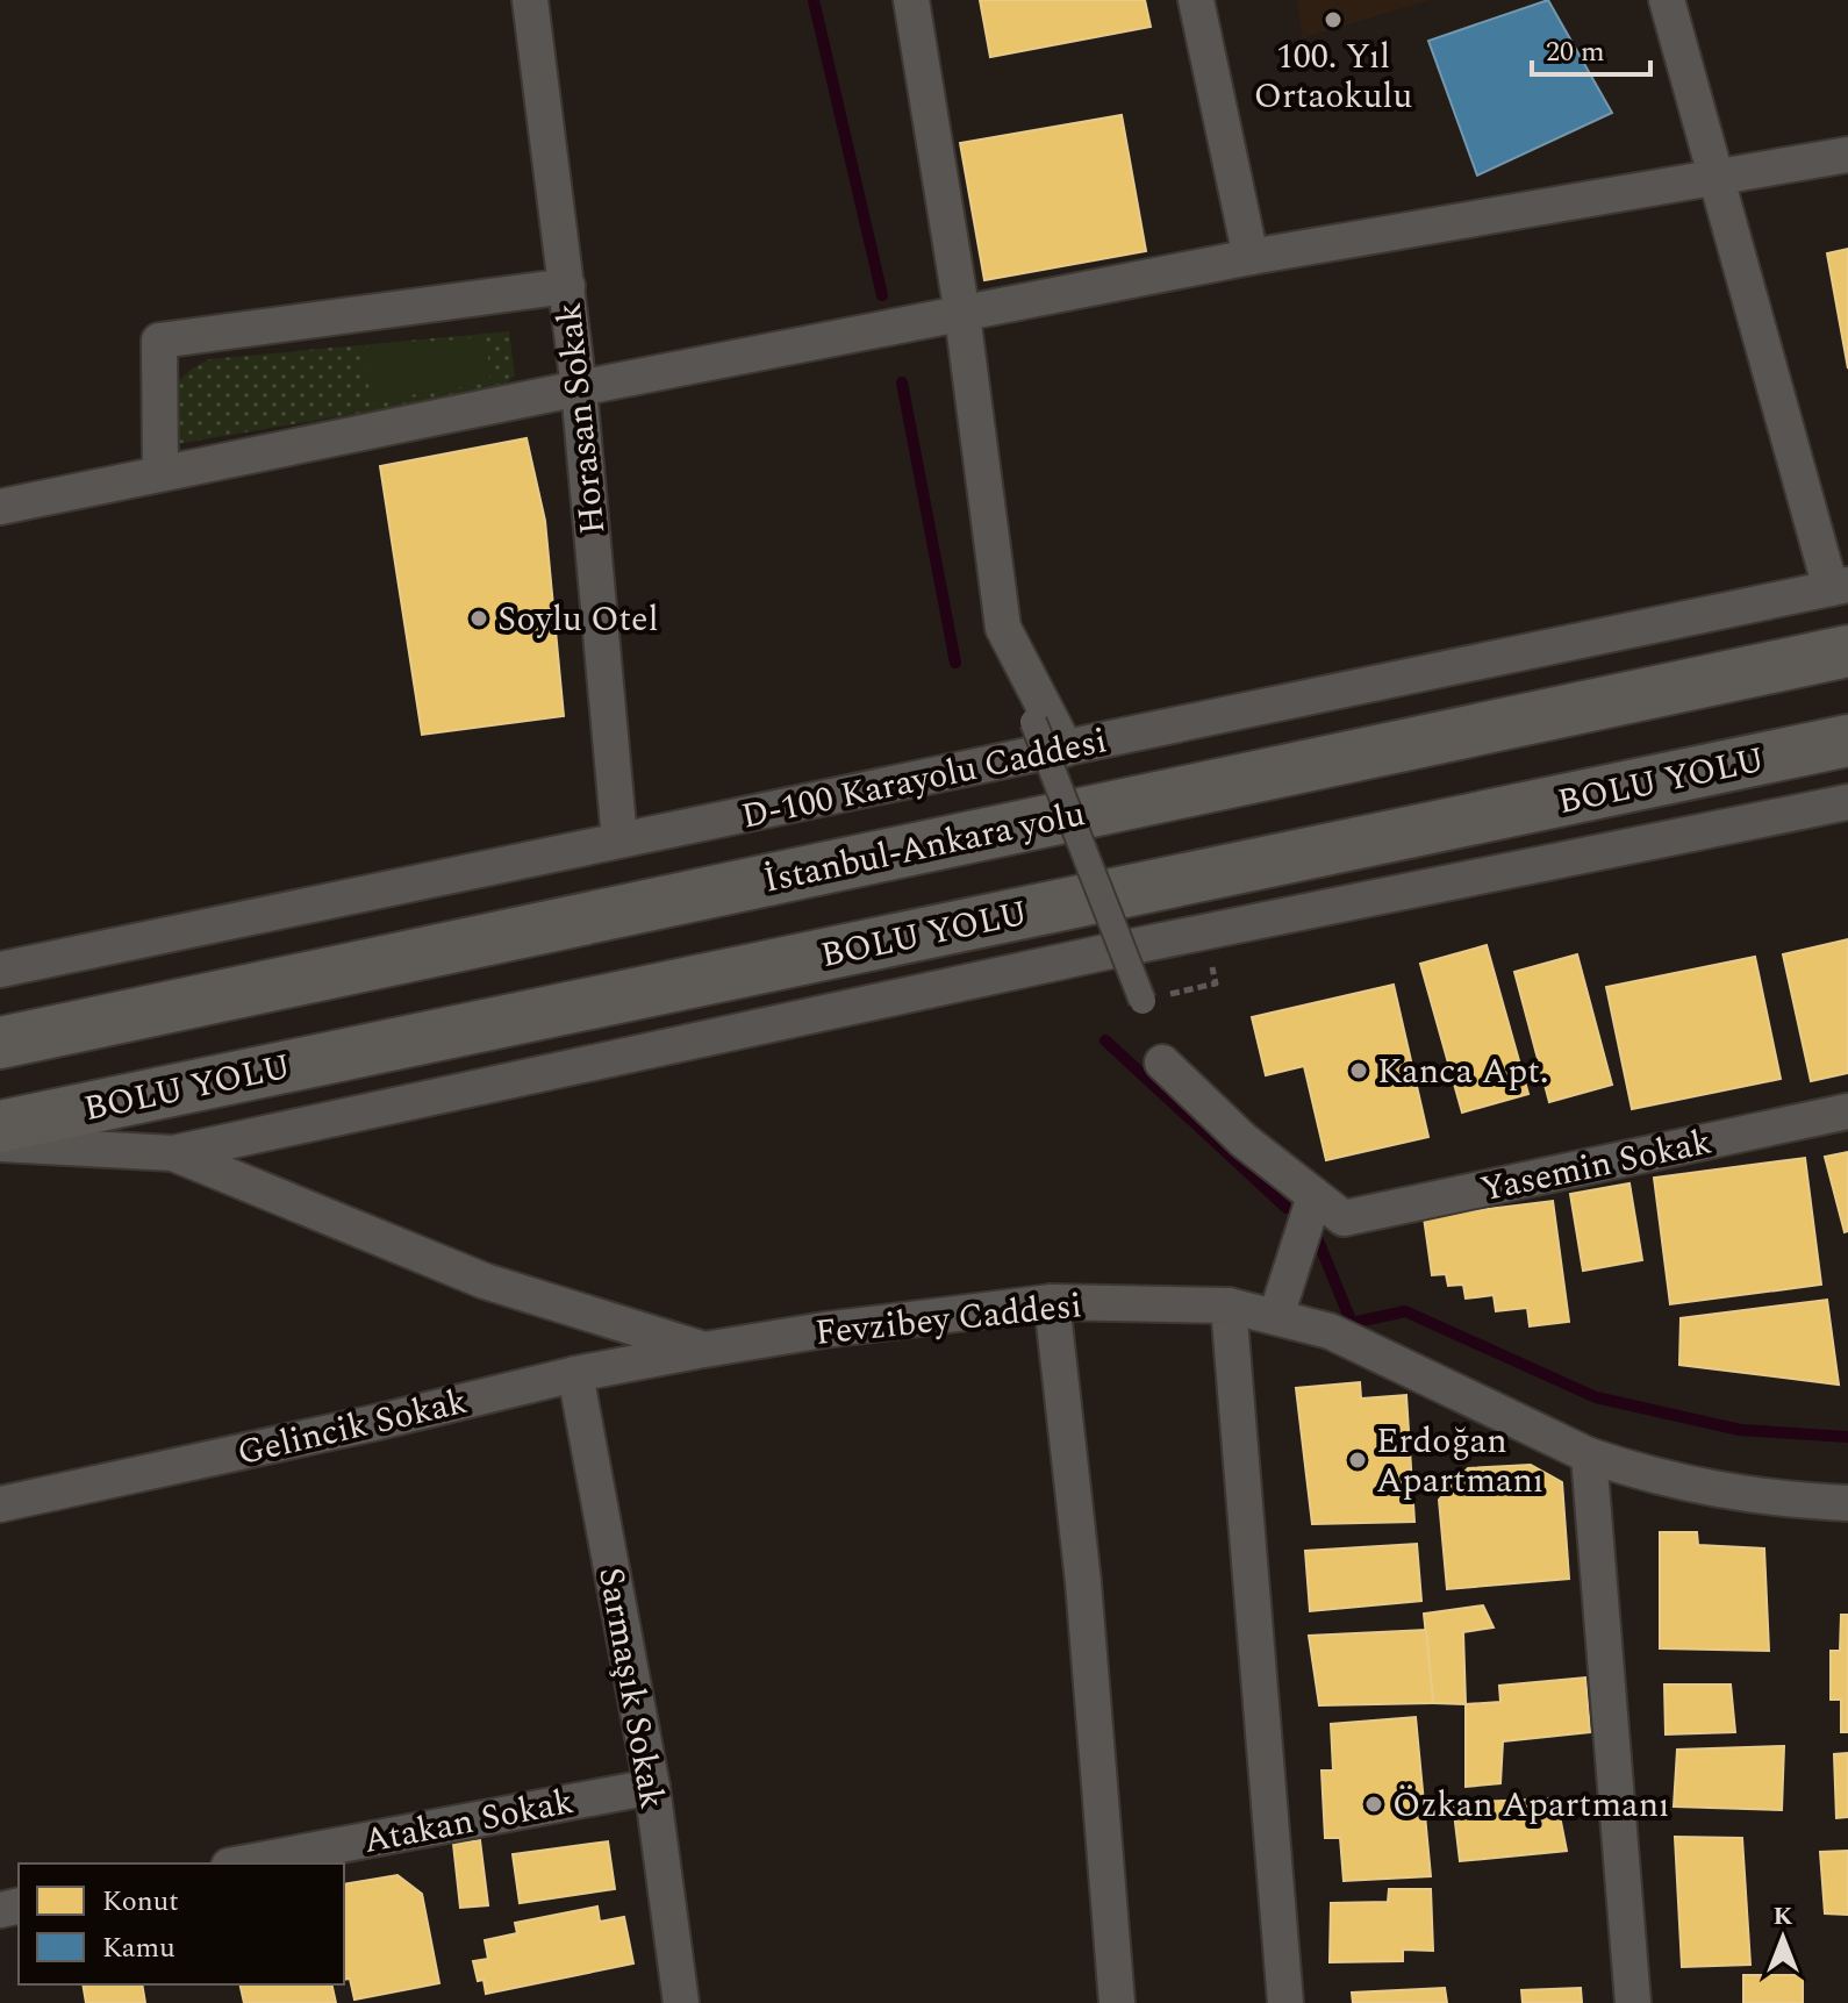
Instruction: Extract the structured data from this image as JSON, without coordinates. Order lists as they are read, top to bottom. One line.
{"streets":{"highway":["BOLU YOLU","İstanbul-Ankara yolu"],"street":["Horasan Sokak","D-100 Karayolu Caddesi","Yasemin Sokak","Fevzibey Caddesi","Gelincik Sokak","Sarmaşık Sokak","Atakan Sokak"]},"crossings":[["Horasan Sokak","D-100 Karayolu Caddesi"],["Fevzibey Caddesi","Gelincik Sokak"],["Gelincik Sokak","Sarmaşık Sokak"],["Sarmaşık Sokak","Atakan Sokak"]],"places":["100. Yıl Ortaokulu","Soylu Otel","Kanca Apt.","Erdoğan Apartmanı","Özkan Apartmanı"],"legend":["Konut","Kamu"],"scale_bar":"20 m","north":"top"}
